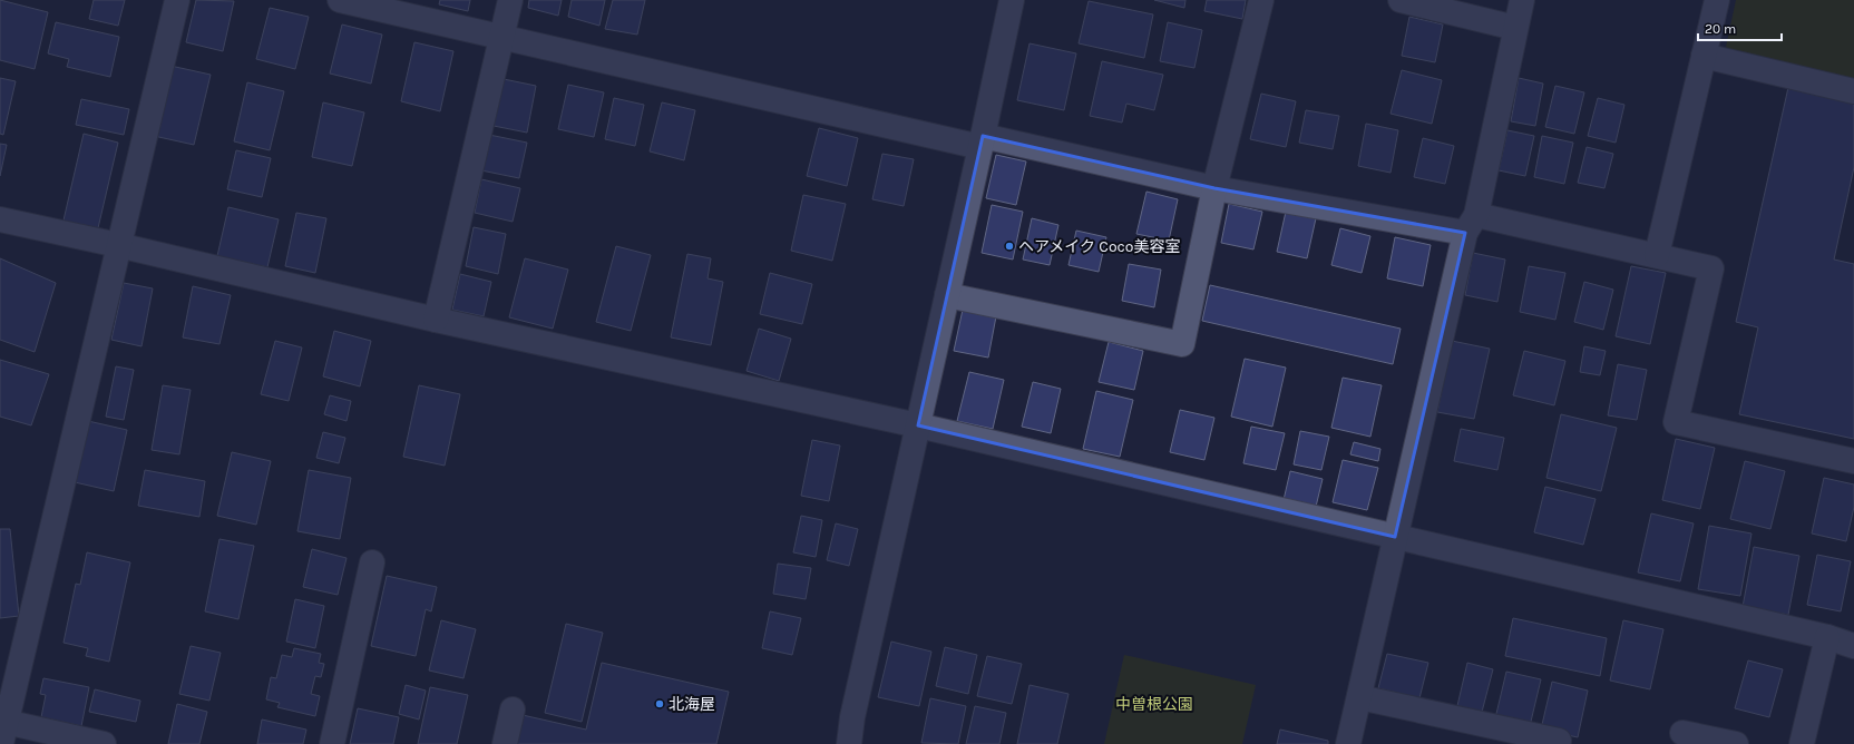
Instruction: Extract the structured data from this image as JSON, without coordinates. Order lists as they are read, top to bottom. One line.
{"parks":["中曽根公園"],"places":["ヘアメイク Coco美容室","北海屋"],"scale_bar":"20 m"}
